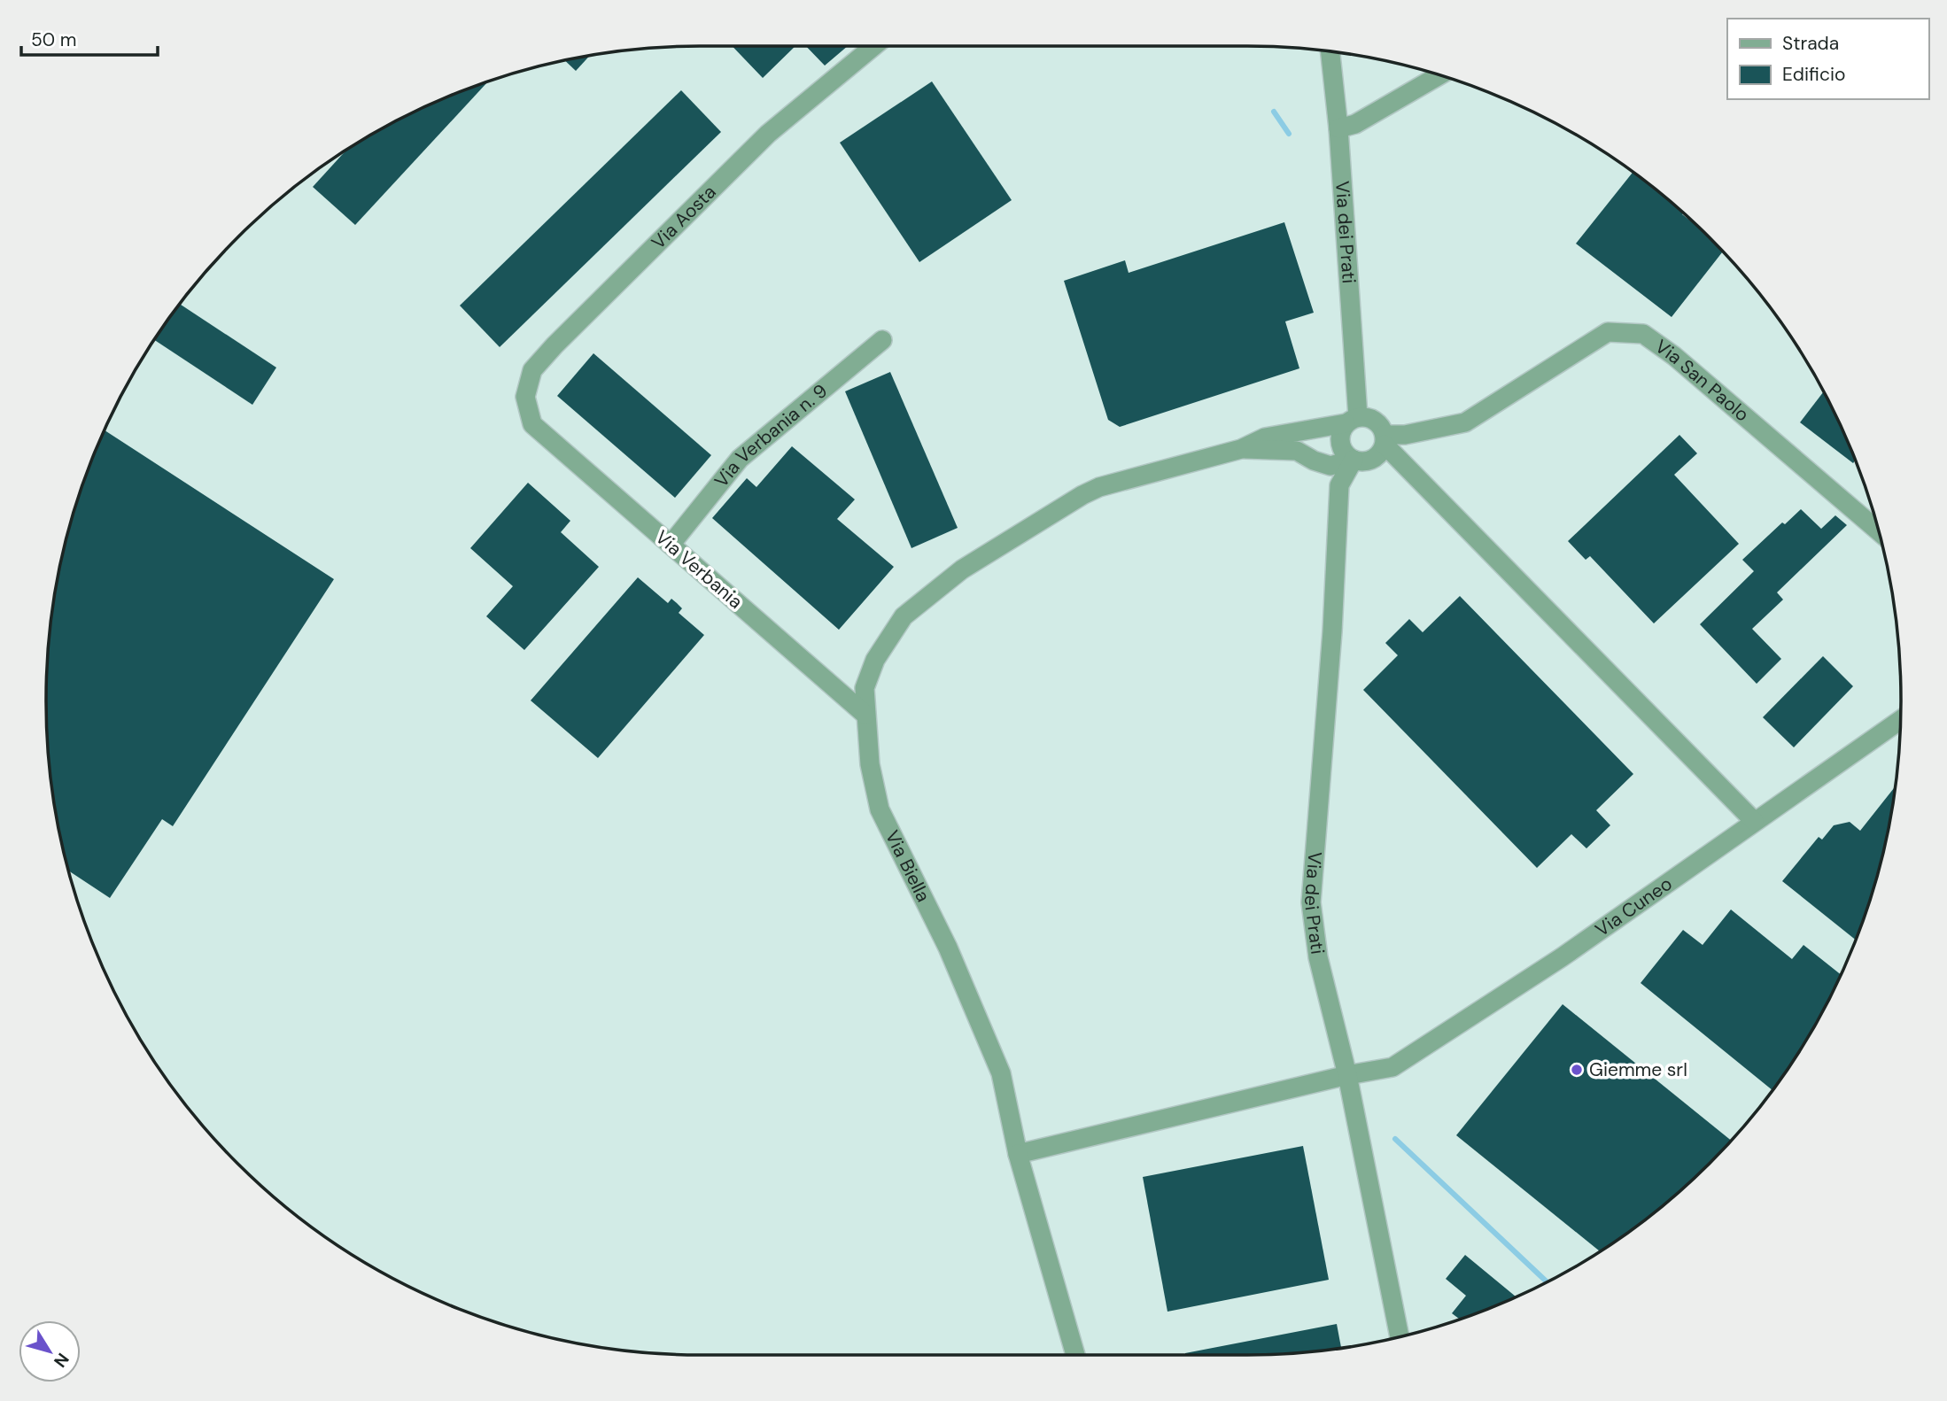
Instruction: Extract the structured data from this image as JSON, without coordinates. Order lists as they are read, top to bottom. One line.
{"streets":{"street":["Via Aosta","Via dei Prati","Via San Paolo","Via Verbania n. 9","Via Verbania","Via Biella","Via Cuneo"]},"crossings":[["Via Aosta","Via Verbania"],["Via dei Prati","Via San Paolo"],["Via dei Prati","Via Biella"],["Via dei Prati","Via Cuneo"],["Via San Paolo","Via Biella"],["Via Verbania n. 9","Via Verbania"],["Via Verbania","Via Biella"]],"places":["Giemme srl"],"legend":["Strada","Edificio"],"scale_bar":"50 m","north":"bottom right"}
